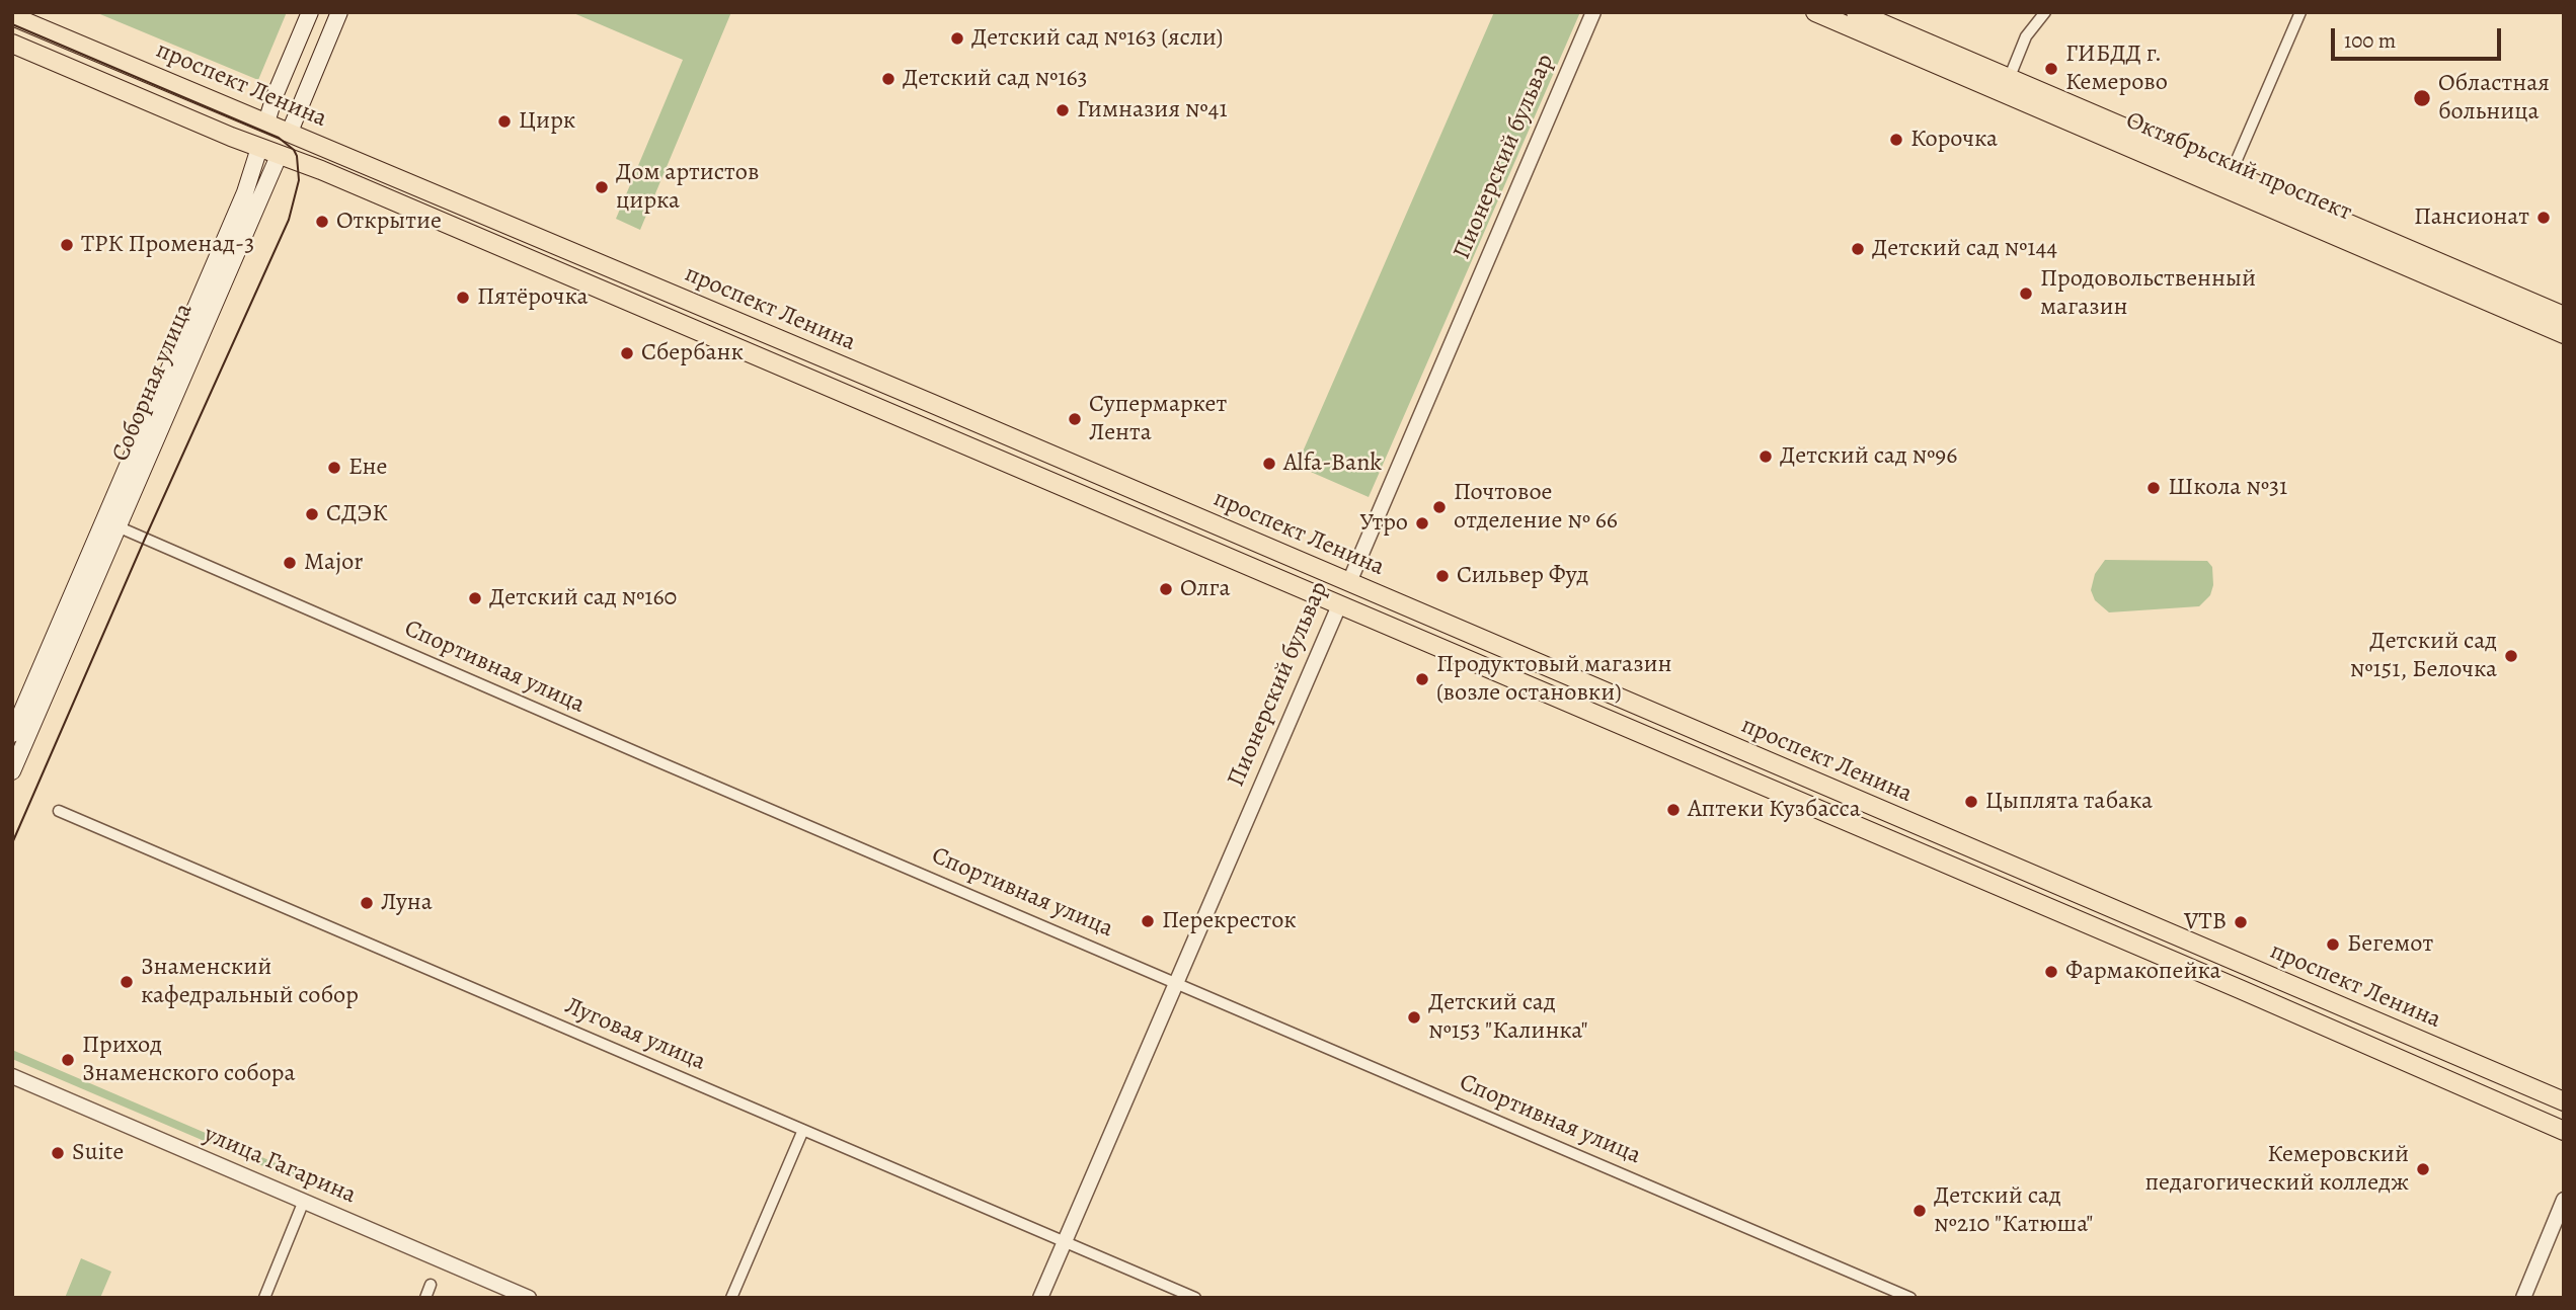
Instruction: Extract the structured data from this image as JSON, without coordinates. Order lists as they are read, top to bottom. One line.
{"streets":{"main road":["проспект Ленина","Пионерский бульвар","Октябрьский проспект","Соборная улица"],"street":["Спортивная улица","Луговая улица","улица Гагарина"]},"crossings":[["проспект Ленина","Пионерский бульвар"],["проспект Ленина","Соборная улица"],["Пионерский бульвар","Спортивная улица"],["Пионерский бульвар","Луговая улица"],["Соборная улица","Спортивная улица"]],"places":["Детский сад №163 (ясли)","ГИБДД г. Кемерово","Детский сад №163","Областная больница","Гимназия №41","Цирк","Корочка","Дом артистов цирка","Пансионат","Открытие","ТРК Променад-3","Детский сад №144","Продовольственный магазин","Пятёрочка","Сбербанк","Супермаркет Лента","Детский сад №96","Alfa-Bank","Ене","Школа №31","Почтовое отделение № 66","СДЭК","Утро","Major","Сильвер Фуд","Олга","Детский сад №160","Детский сад №151, Белочка","Продуктовый магазин (возле остановки)","Цыплята табака","Аптеки Кузбасса","Луна","Перекресток","VTB","Бегемот","Фармакопейка","Знаменский кафедральный собор","Детский сад №153 \"Калинка\"","Приход Знаменского собора","Suite","Кемеровский педагогический колледж","Детский сад №210 \"Катюша\""],"scale_bar":"100 m"}
